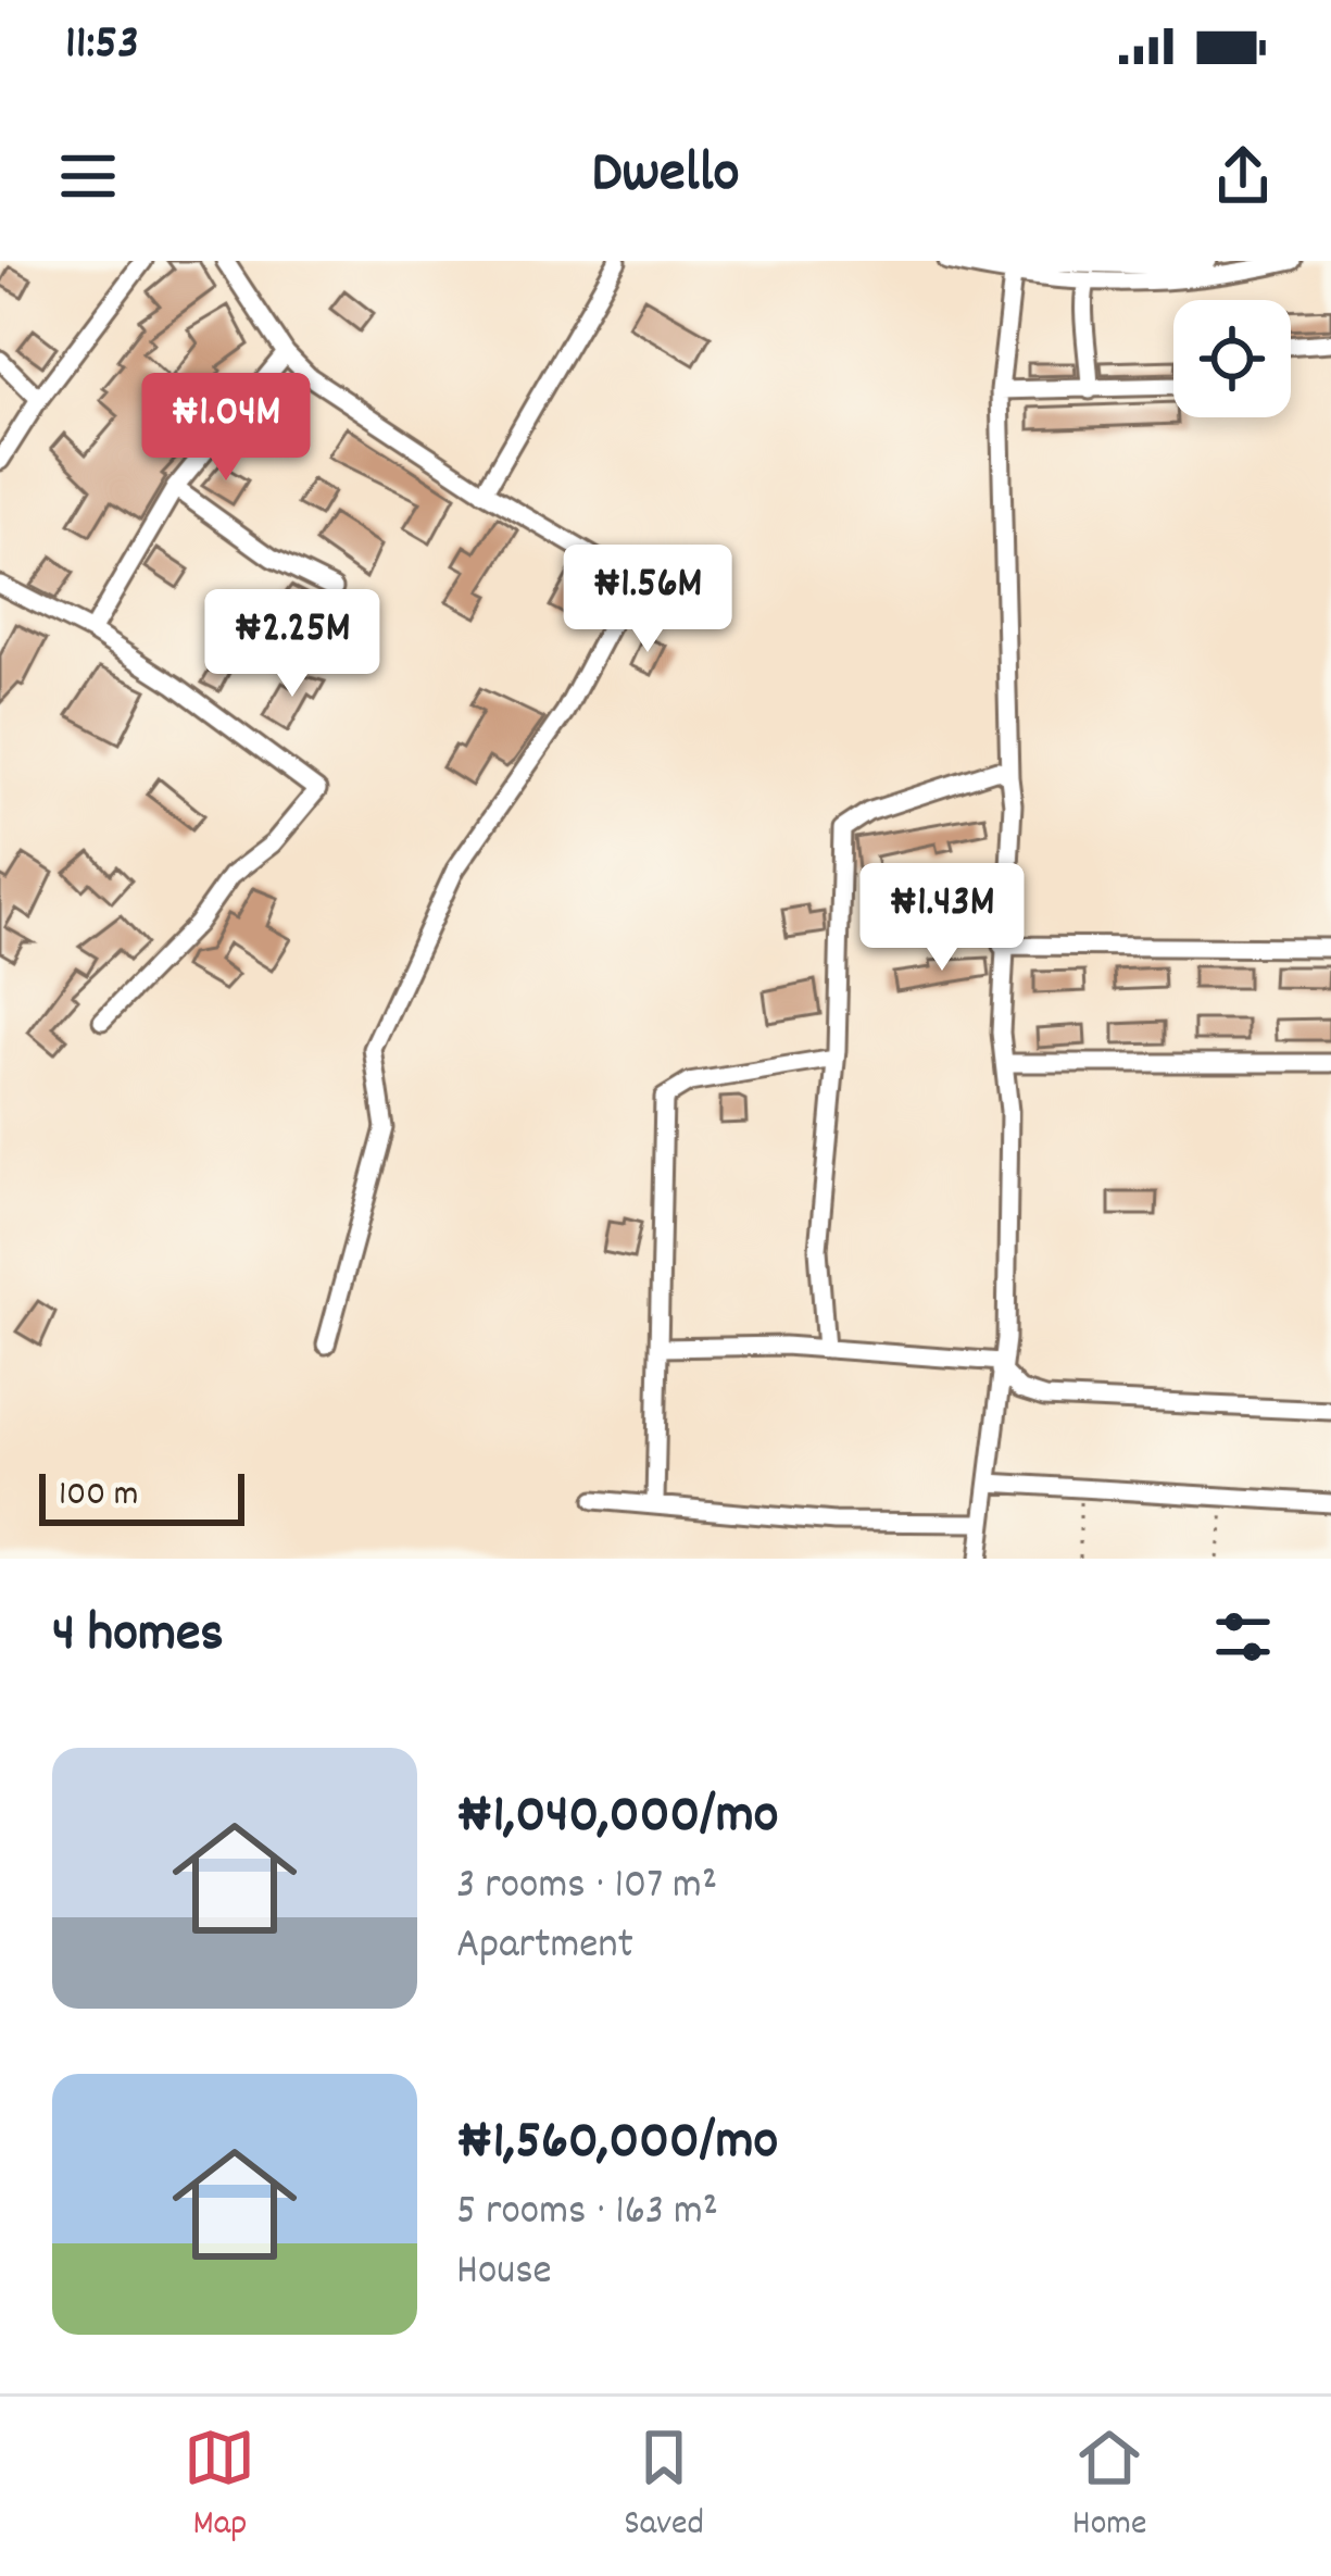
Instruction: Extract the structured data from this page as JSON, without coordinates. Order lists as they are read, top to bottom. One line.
{"scale_bar":"100 m","page":{"status":"11:53","header":"Dwello","price":["₦1.04M","₦1.56M","₦2.25M","₦1.43M"],"scale":"100 m","heading":"4 homes","list":[{"name":"₦1,040,000/mo","note":"3 rooms · 107 m² · Apartment"},{"name":"₦1,560,000/mo","note":"5 rooms · 163 m² · House"}],"tabs":["Map","Saved","Home"]}}
